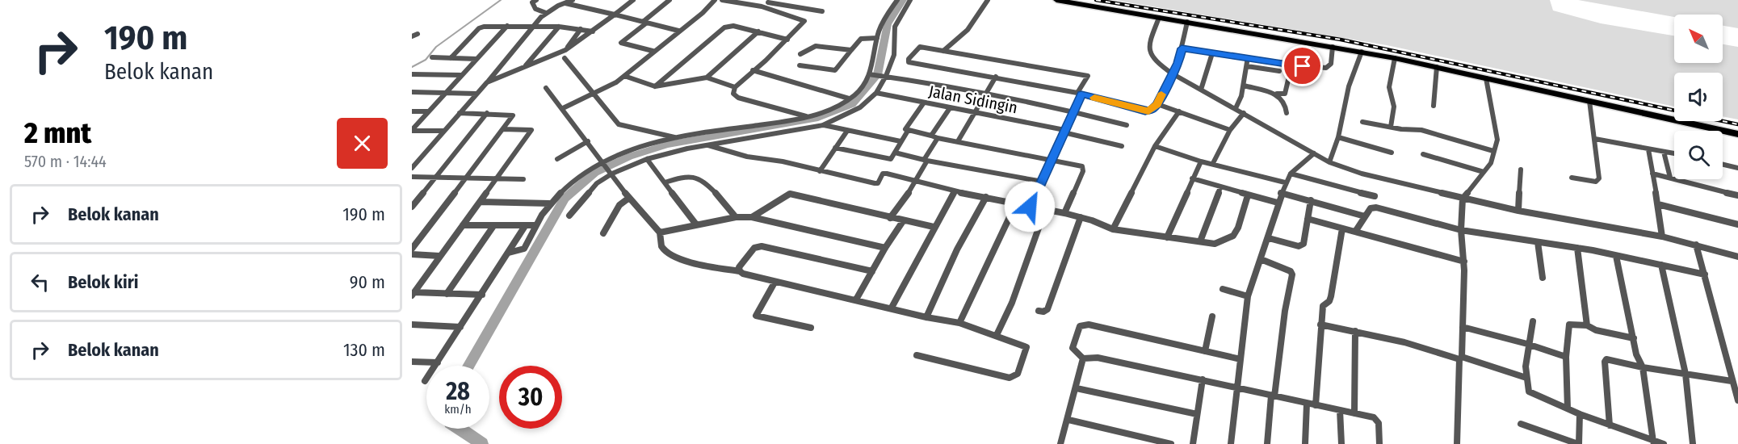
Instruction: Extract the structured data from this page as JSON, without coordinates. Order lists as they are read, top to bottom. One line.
{"streets":{"street":["Jalan Sidingin"]},"north":"top left","page":{"turn":["190 m","Belok kanan"],"heading":["2 mnt","570 m · 14:44"],"list":[{"name":"Belok kanan","value":"190 m"},{"name":"Belok kiri","value":"90 m"},{"name":"Belok kanan","value":"130 m"}],"speed":"28 km/h","limit":"30"}}
